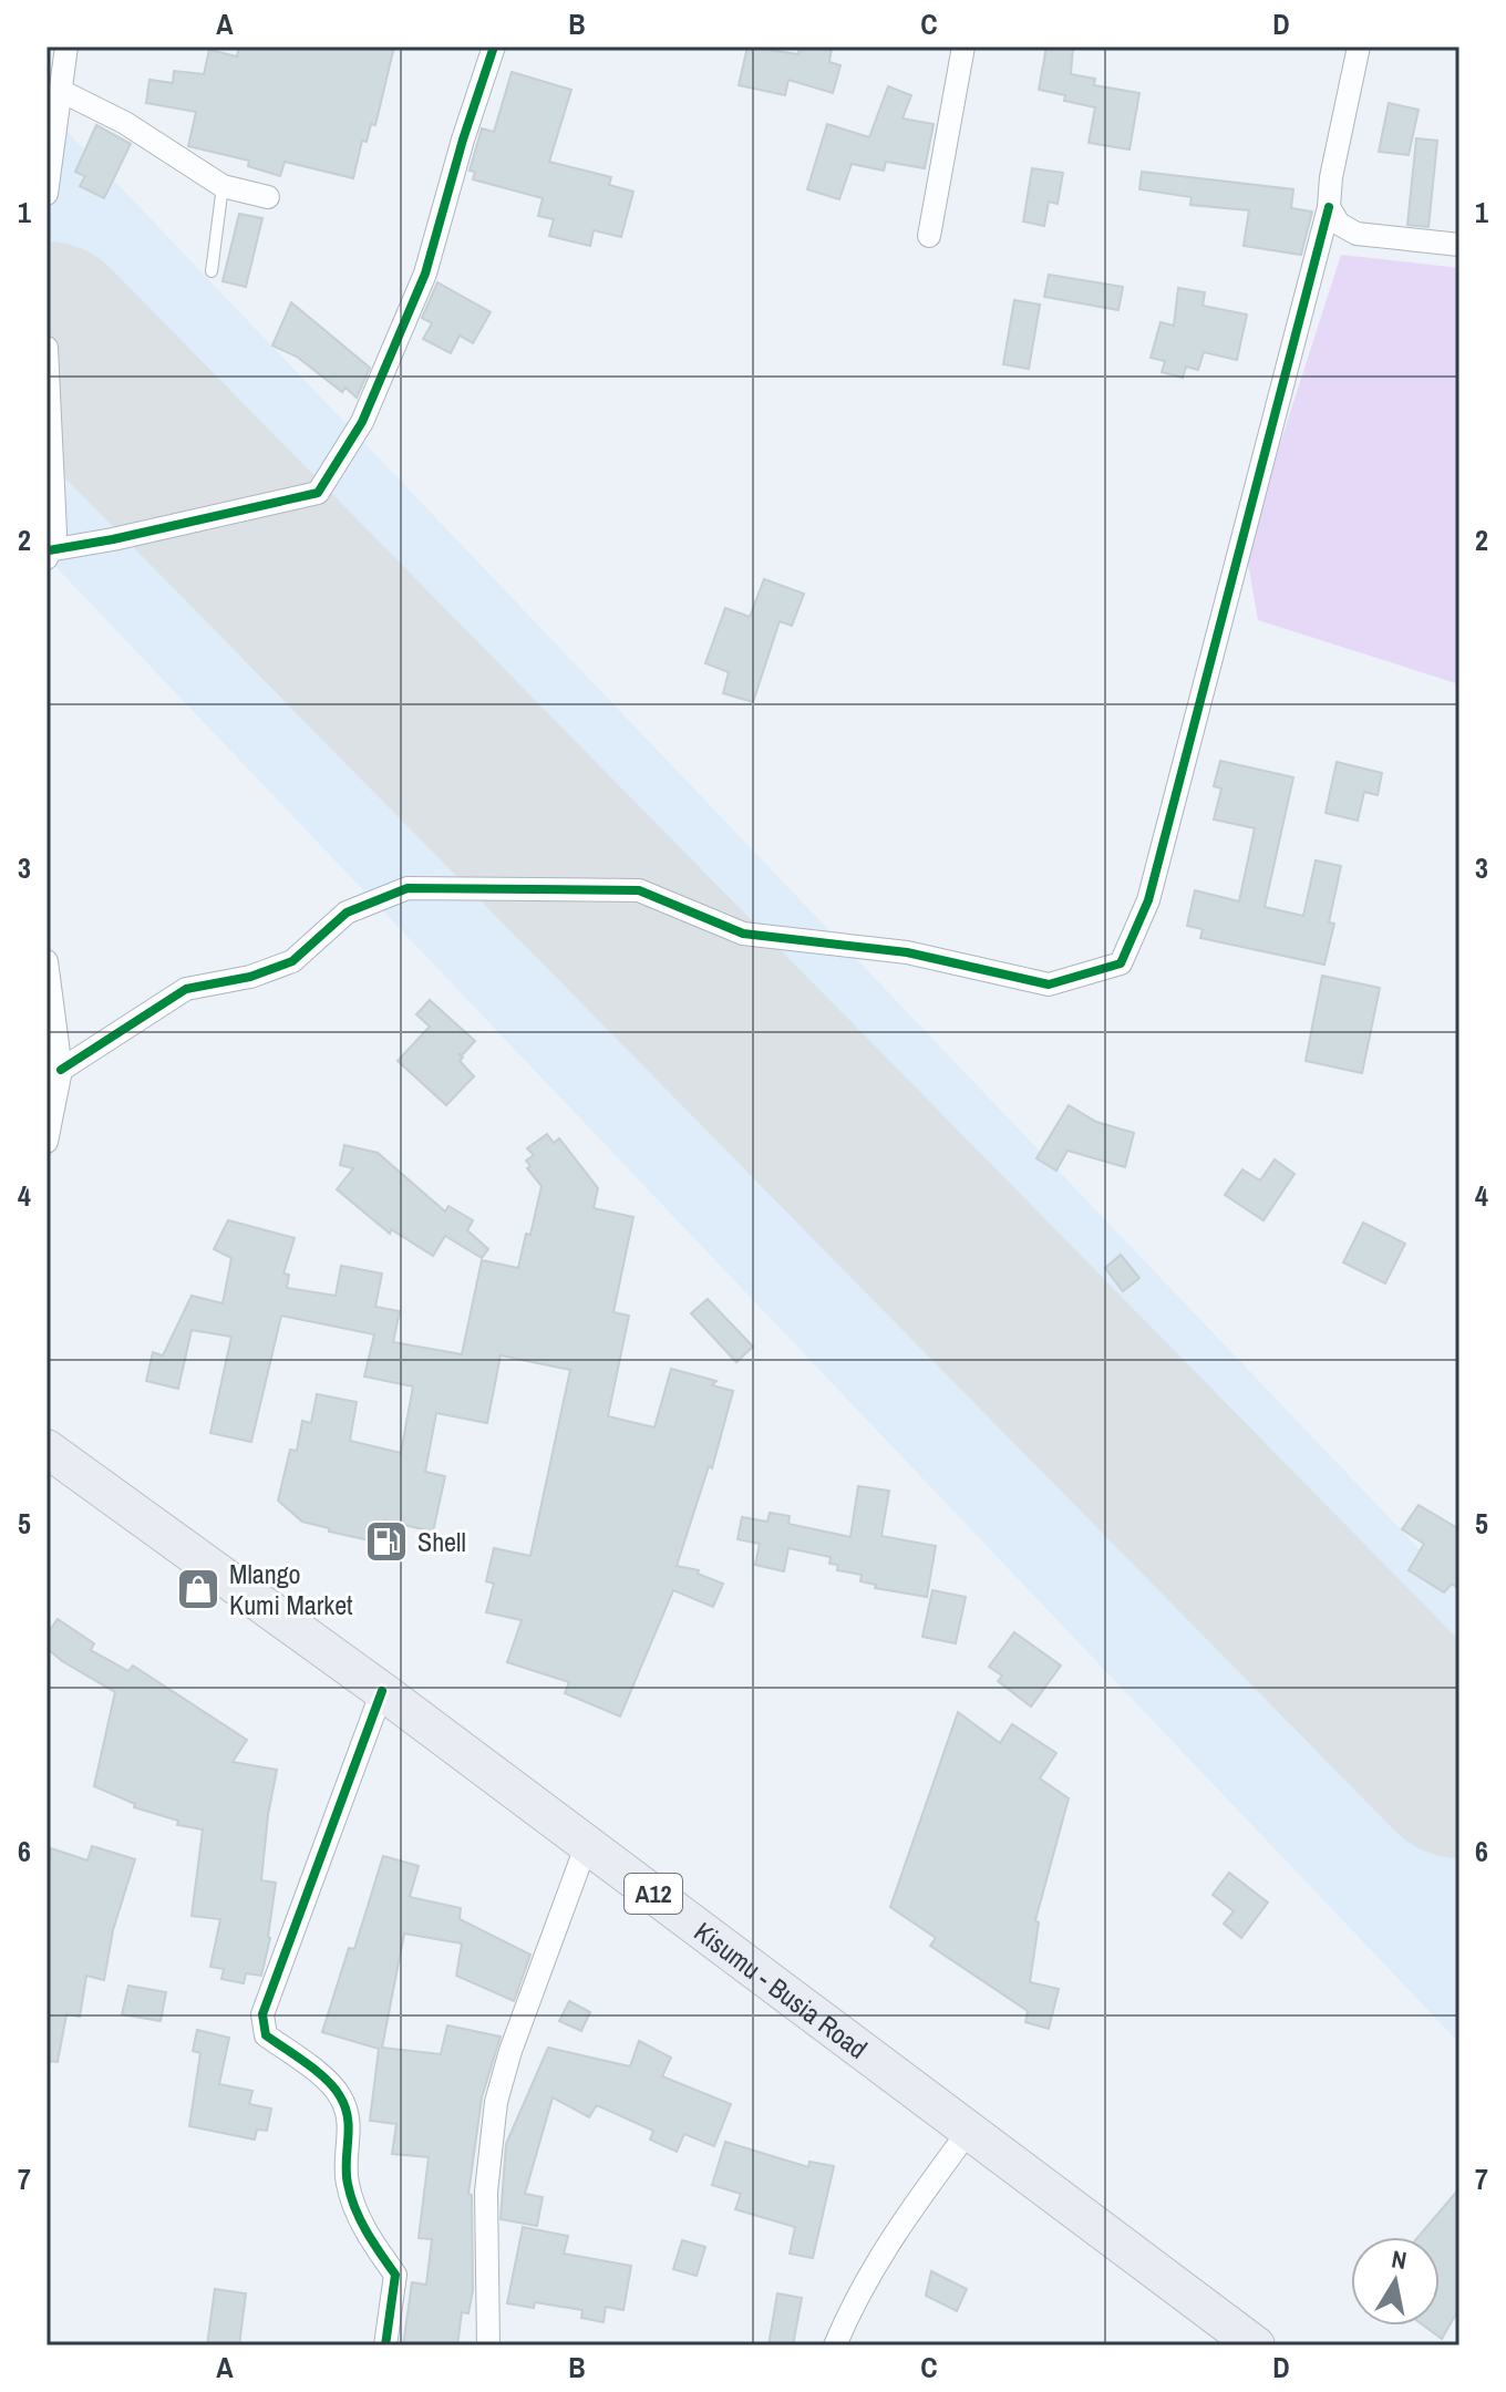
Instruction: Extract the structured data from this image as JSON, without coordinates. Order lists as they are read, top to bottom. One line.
{"streets":{"highway":["A12","Kisumu - Busia Road"]},"places":{"fuel station":["Shell"],"shop":["Mlango Kumi Market"]},"north":"top","grid":{"columns":["A","B","C","D"],"rows":["1","2","3","4","5","6","7"]}}
